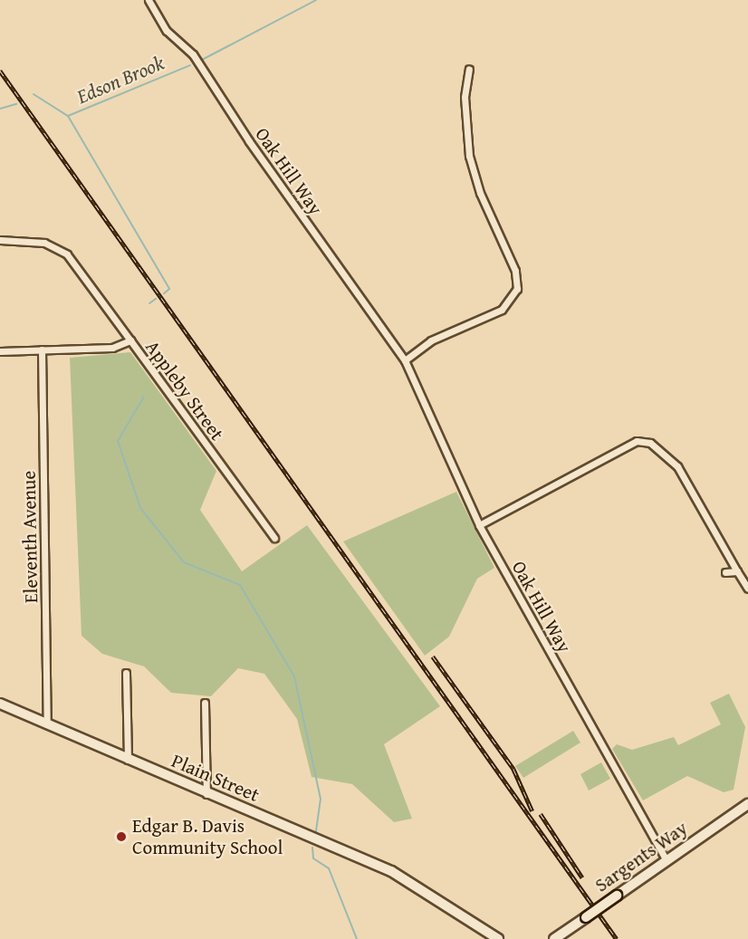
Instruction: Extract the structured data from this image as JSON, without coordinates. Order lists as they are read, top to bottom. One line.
{"streets":{"main road":["Plain Street","Sargents Way"],"street":["Oak Hill Way","Appleby Street","Eleventh Avenue"]},"crossings":[["Oak Hill Way","Sargents Way"],["Appleby Street","Eleventh Avenue"],["Eleventh Avenue","Plain Street"]],"water":["Edson Brook"],"places":["Edgar B. Davis Community School"]}
